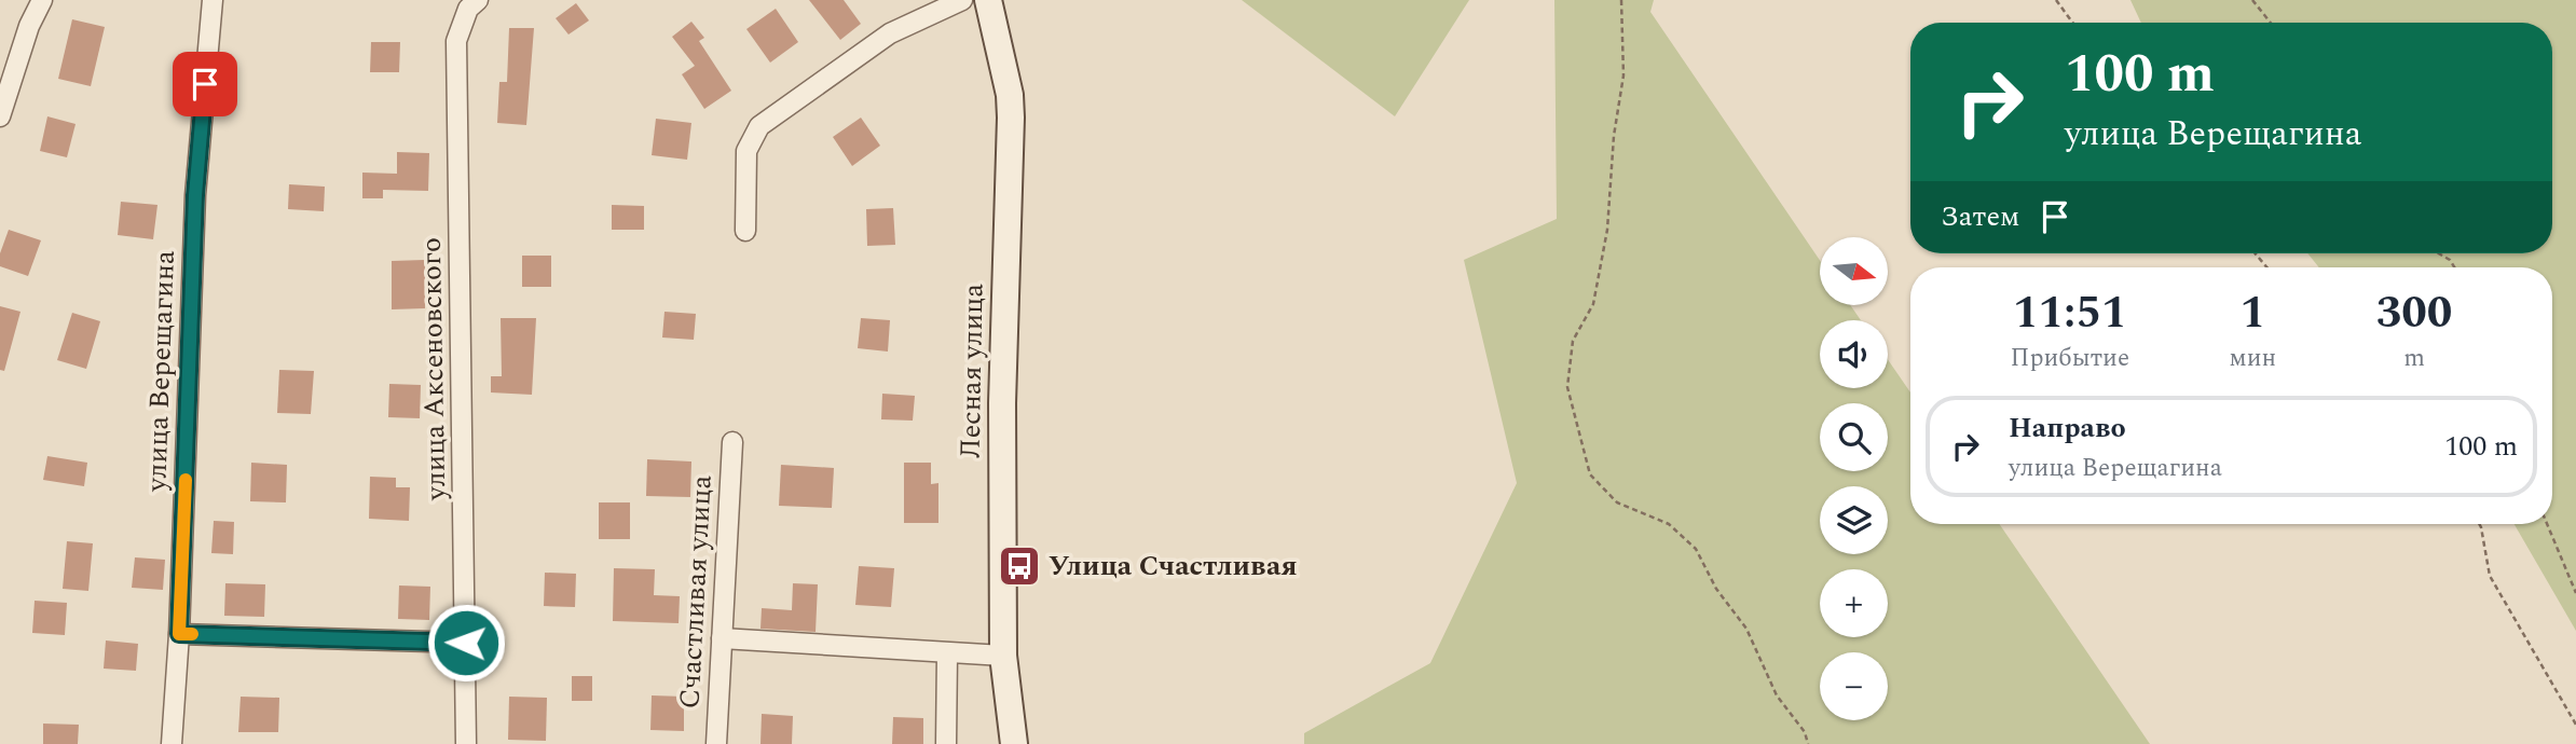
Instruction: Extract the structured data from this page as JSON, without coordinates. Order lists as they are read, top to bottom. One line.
{"streets":{"main road":["Лесная улица"],"street":["улица Аксеновского","улица Верещагина","Счастливая улица"]},"places":{"bus stop":["Улица Счастливая"]},"north":"right","page":{"turn":["100 m","улица Верещагина"],"then":"Затем","map_buttons":["+","−"],"eta":["11:51","Прибытие","1","мин","300","m"],"list":[{"name":"Направо","note":"улица Верещагина","value":"100 m"}]}}
